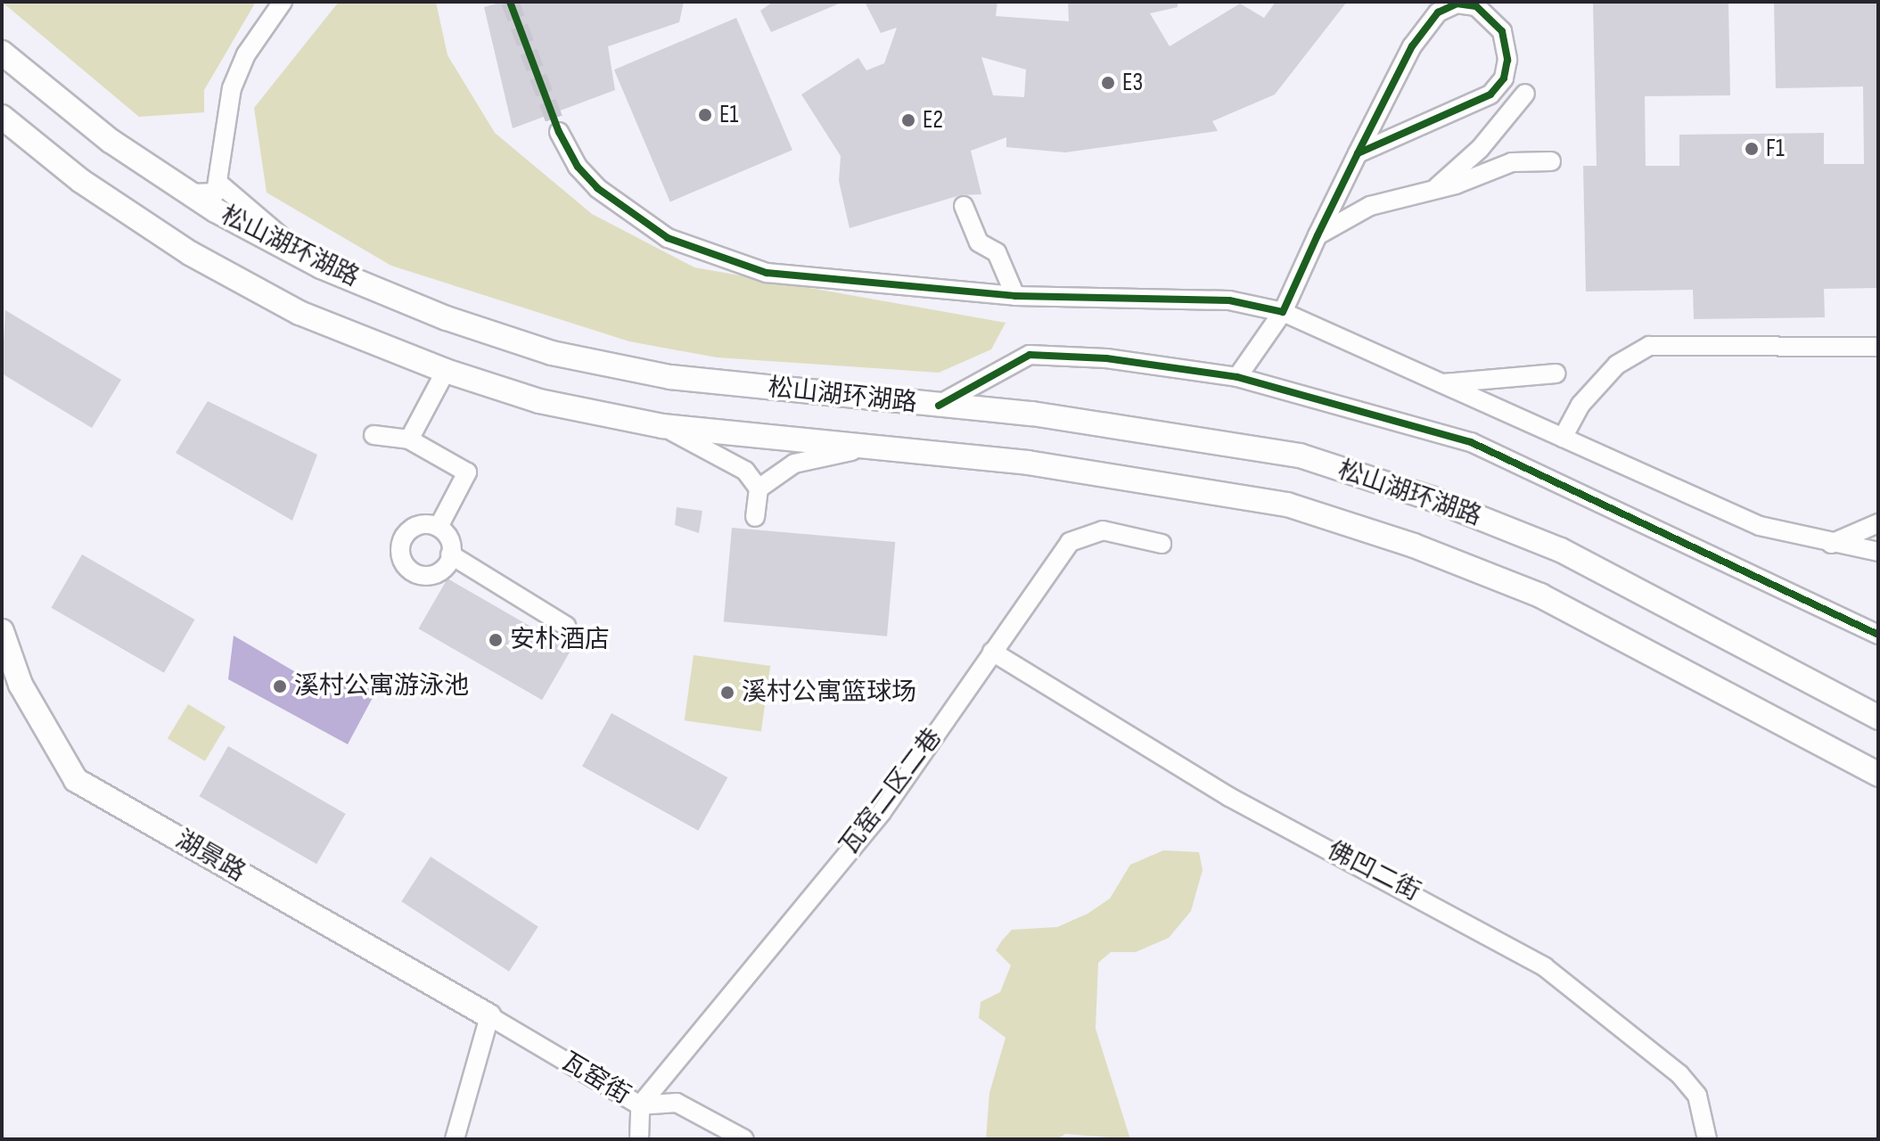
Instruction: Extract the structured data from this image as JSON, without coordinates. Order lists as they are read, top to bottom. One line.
{"streets":{"main road":["松山湖环湖路","湖景路"],"street":["瓦窑二区二巷","佛凹二街","瓦窑街"]},"crossings":[["瓦窑二区二巷","佛凹二街"],["瓦窑二区二巷","瓦窑街"],["湖景路","瓦窑街"]],"places":["E3","E1","E2","F1","安朴酒店","溪村公寓游泳池","溪村公寓篮球场"]}
